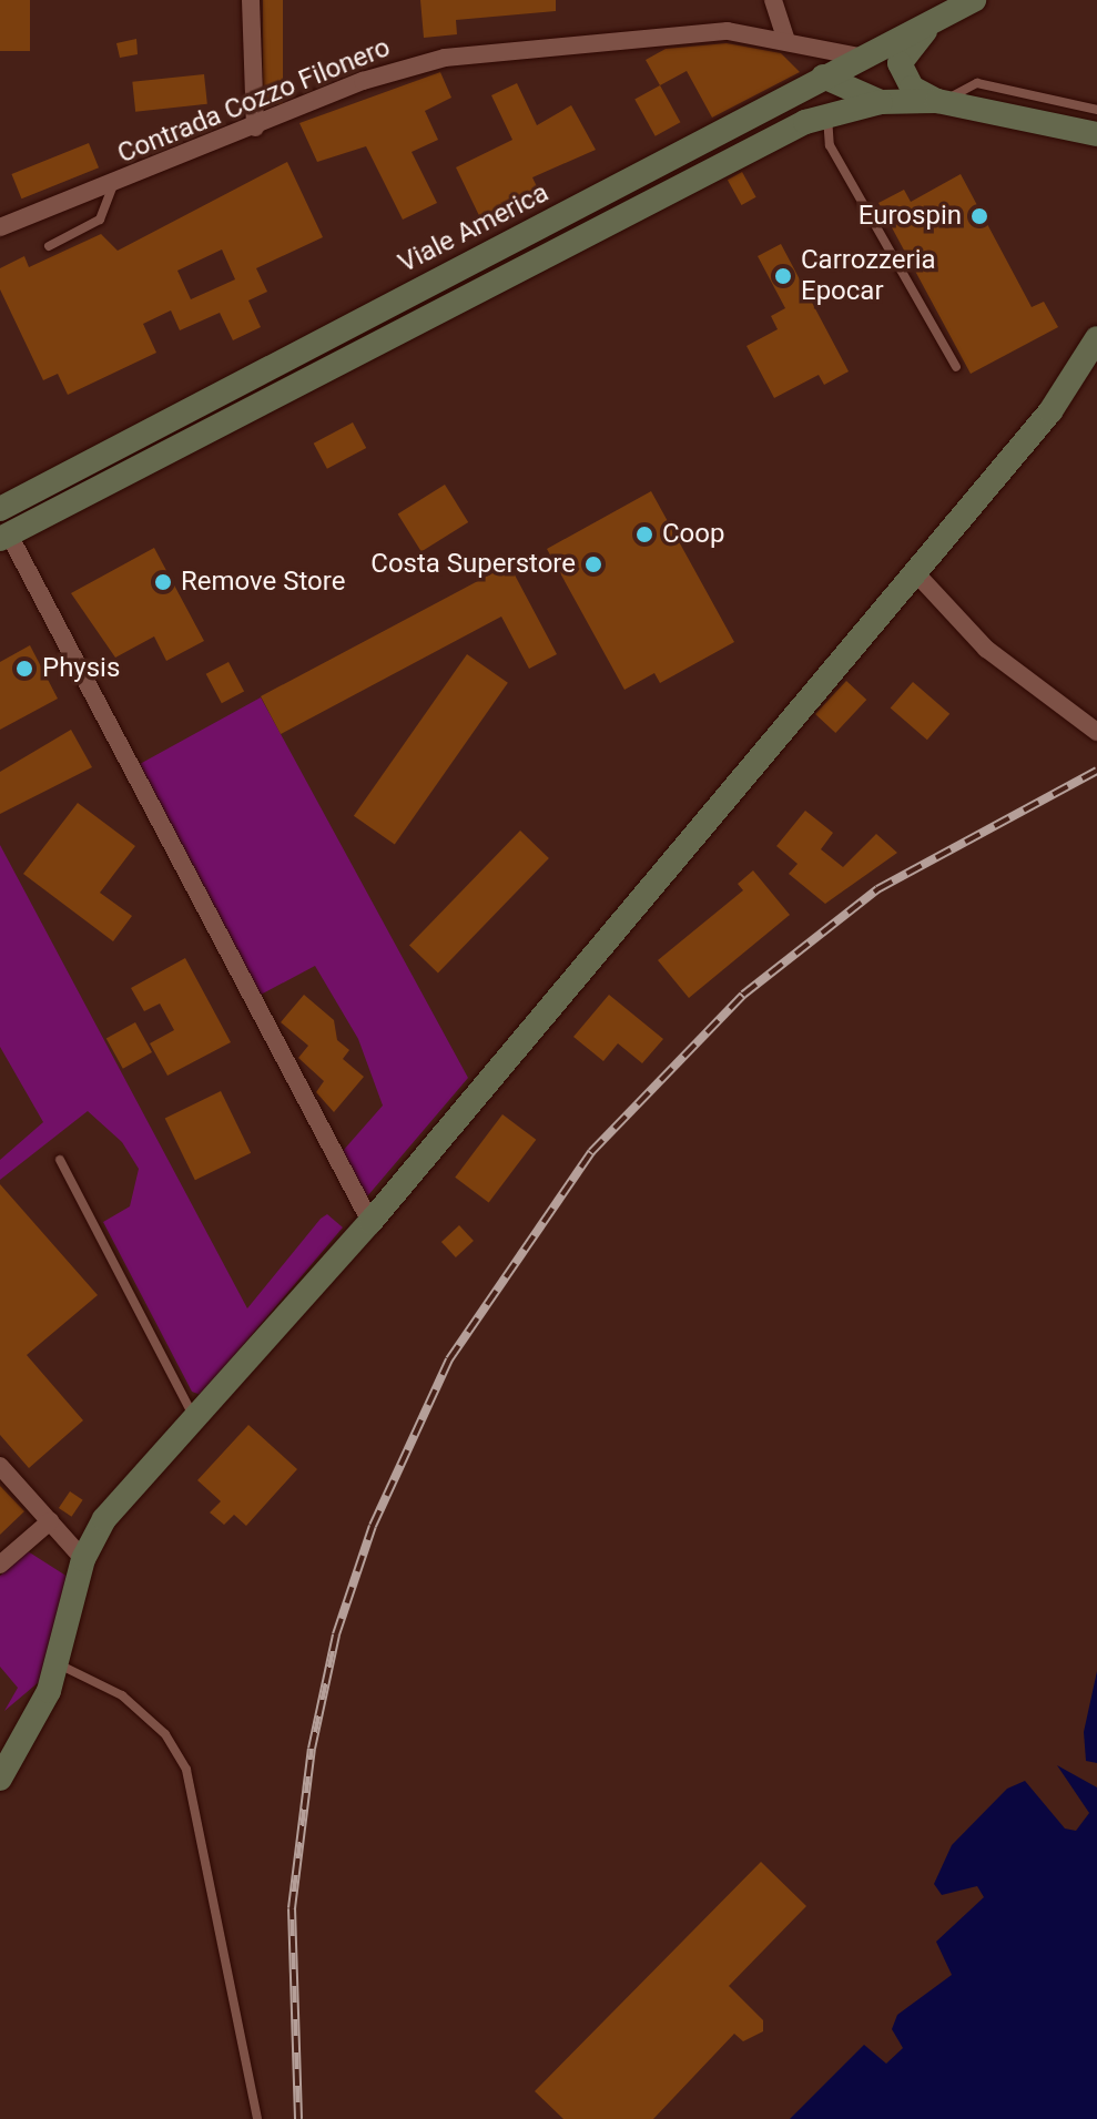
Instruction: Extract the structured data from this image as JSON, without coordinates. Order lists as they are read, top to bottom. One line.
{"streets":{"main road":["Viale America"],"street":["Contrada Cozzo Filonero"]},"crossings":[["Contrada Cozzo Filonero","Viale America"]],"places":["Eurospin","Carrozzeria Epocar","Coop","Costa Superstore","Remove Store","Physis"]}
